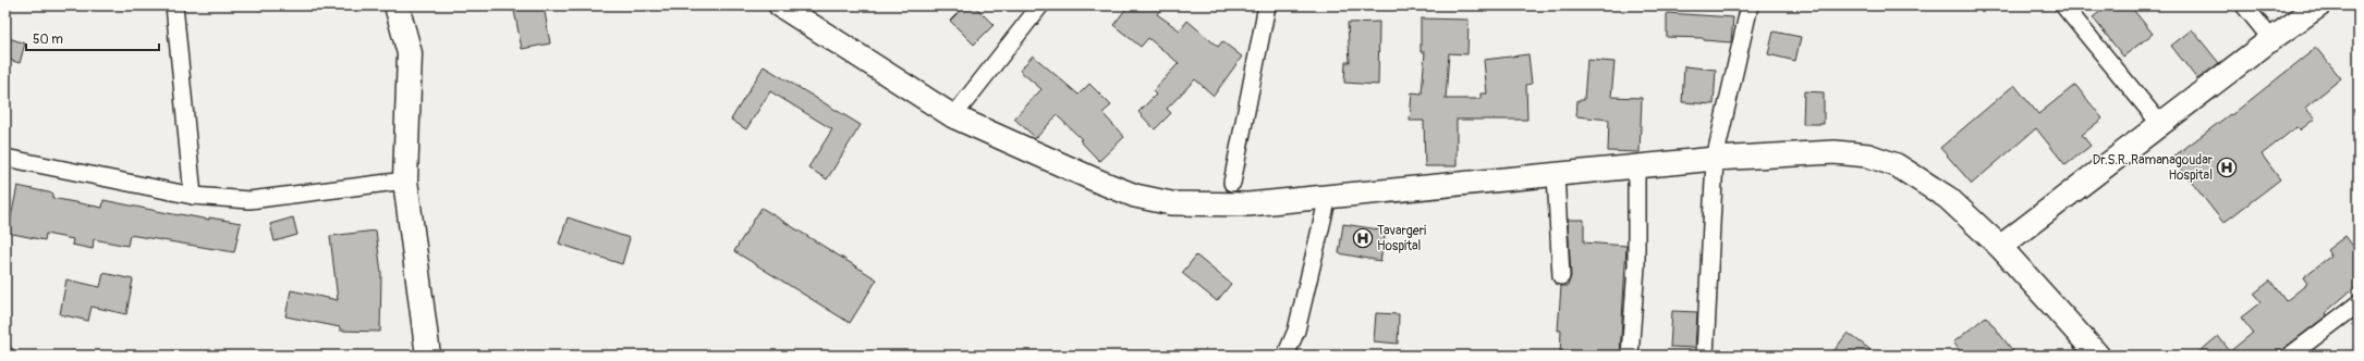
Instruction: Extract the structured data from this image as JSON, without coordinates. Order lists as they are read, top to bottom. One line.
{"places":{"hospital":["Dr.S.R. Ramanagoudar Hospital","Tavargeri Hospital"]},"scale_bar":"50 m"}
